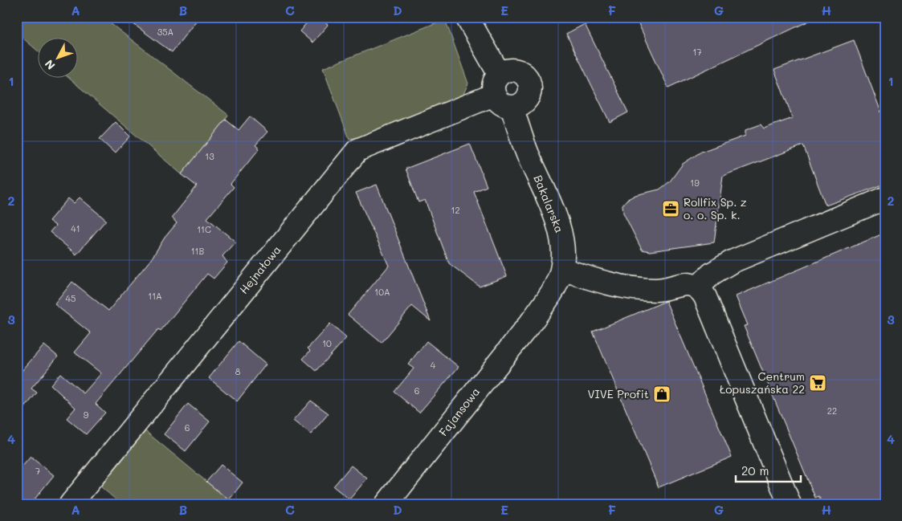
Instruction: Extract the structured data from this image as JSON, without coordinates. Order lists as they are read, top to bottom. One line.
{"streets":{"street":["Bakalarska","Hejnałowa","Fajansowa"]},"crossings":[["Bakalarska","Hejnałowa"],["Bakalarska","Fajansowa"]],"places":{"office":["Rollfix Sp. z o. o. Sp. k."],"supermarket":["Centrum Łopuszańska 22"],"shop":["VIVE Profit"]},"house_numbers":["35A","17","13","19","12","41","11C","11B","10A","11A","45","10","4","8","6","22","9","6","7"],"scale_bar":"20 m","north":"bottom left","grid":{"columns":["A","B","C","D","E","F","G","H"],"rows":["1","2","3","4"]}}
